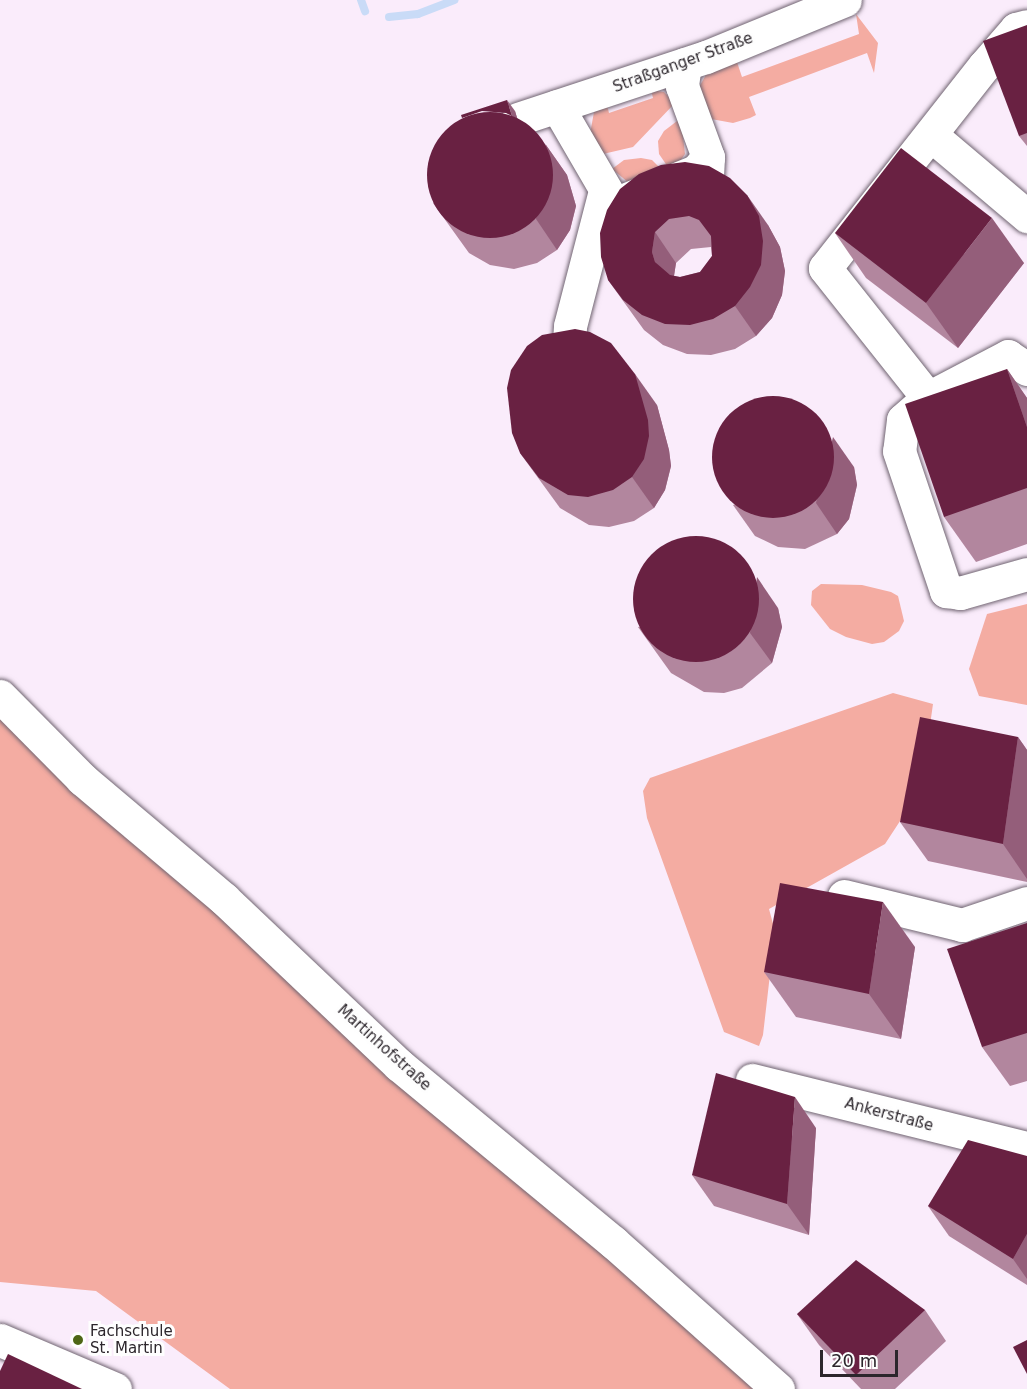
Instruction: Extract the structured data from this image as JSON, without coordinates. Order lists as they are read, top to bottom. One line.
{"streets":{"street":["Straßganger Straße","Martinhofstraße","Ankerstraße"]},"places":["Fachschule St. Martin"],"scale_bar":"20 m"}
